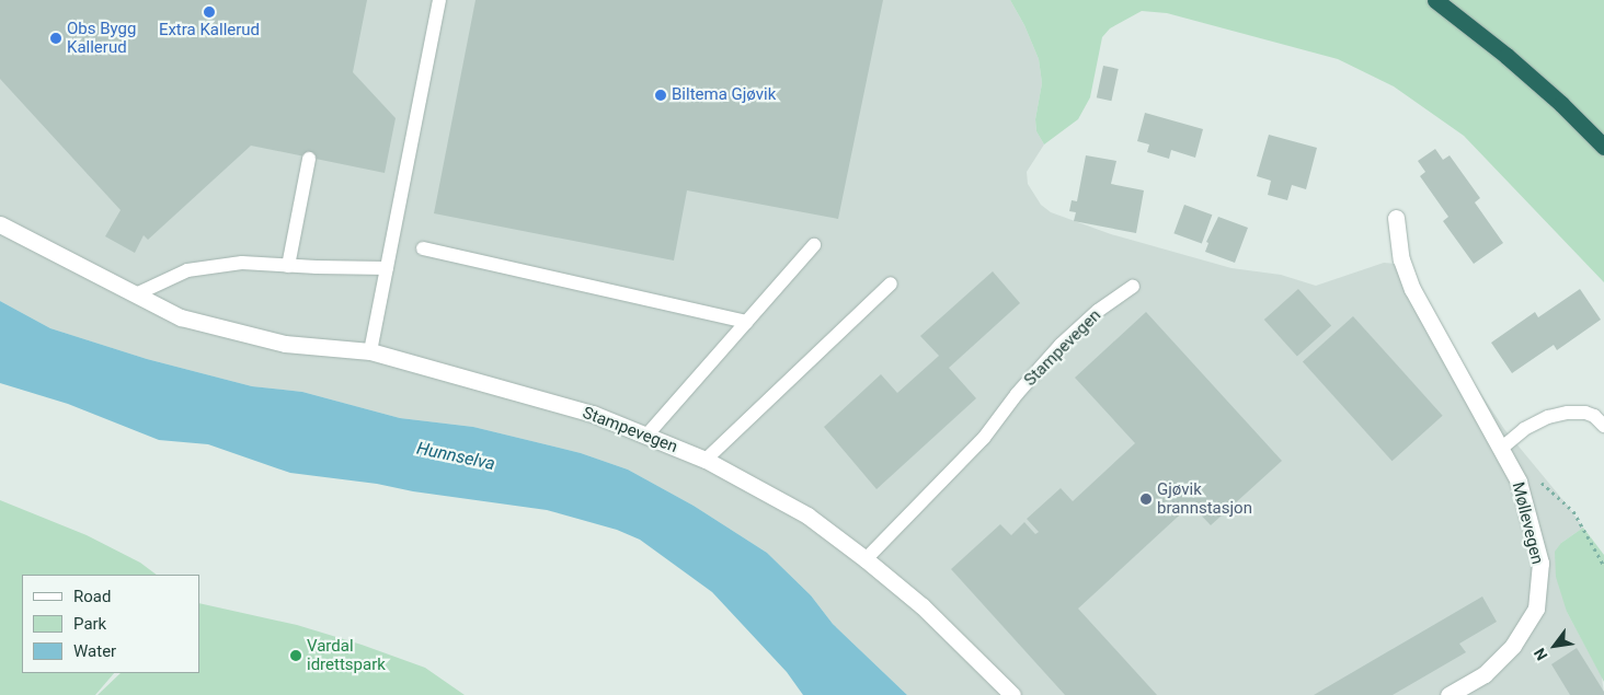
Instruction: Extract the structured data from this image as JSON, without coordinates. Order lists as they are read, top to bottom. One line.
{"streets":{"street":["Stampevegen","Møllevegen"]},"water":["Hunnselva"],"places":["Extra Kallerud","Obs Bygg Kallerud","Biltema Gjøvik","Gjøvik brannstasjon","Vardal idrettspark"],"legend":["Road","Park","Water"],"north":"bottom left"}
